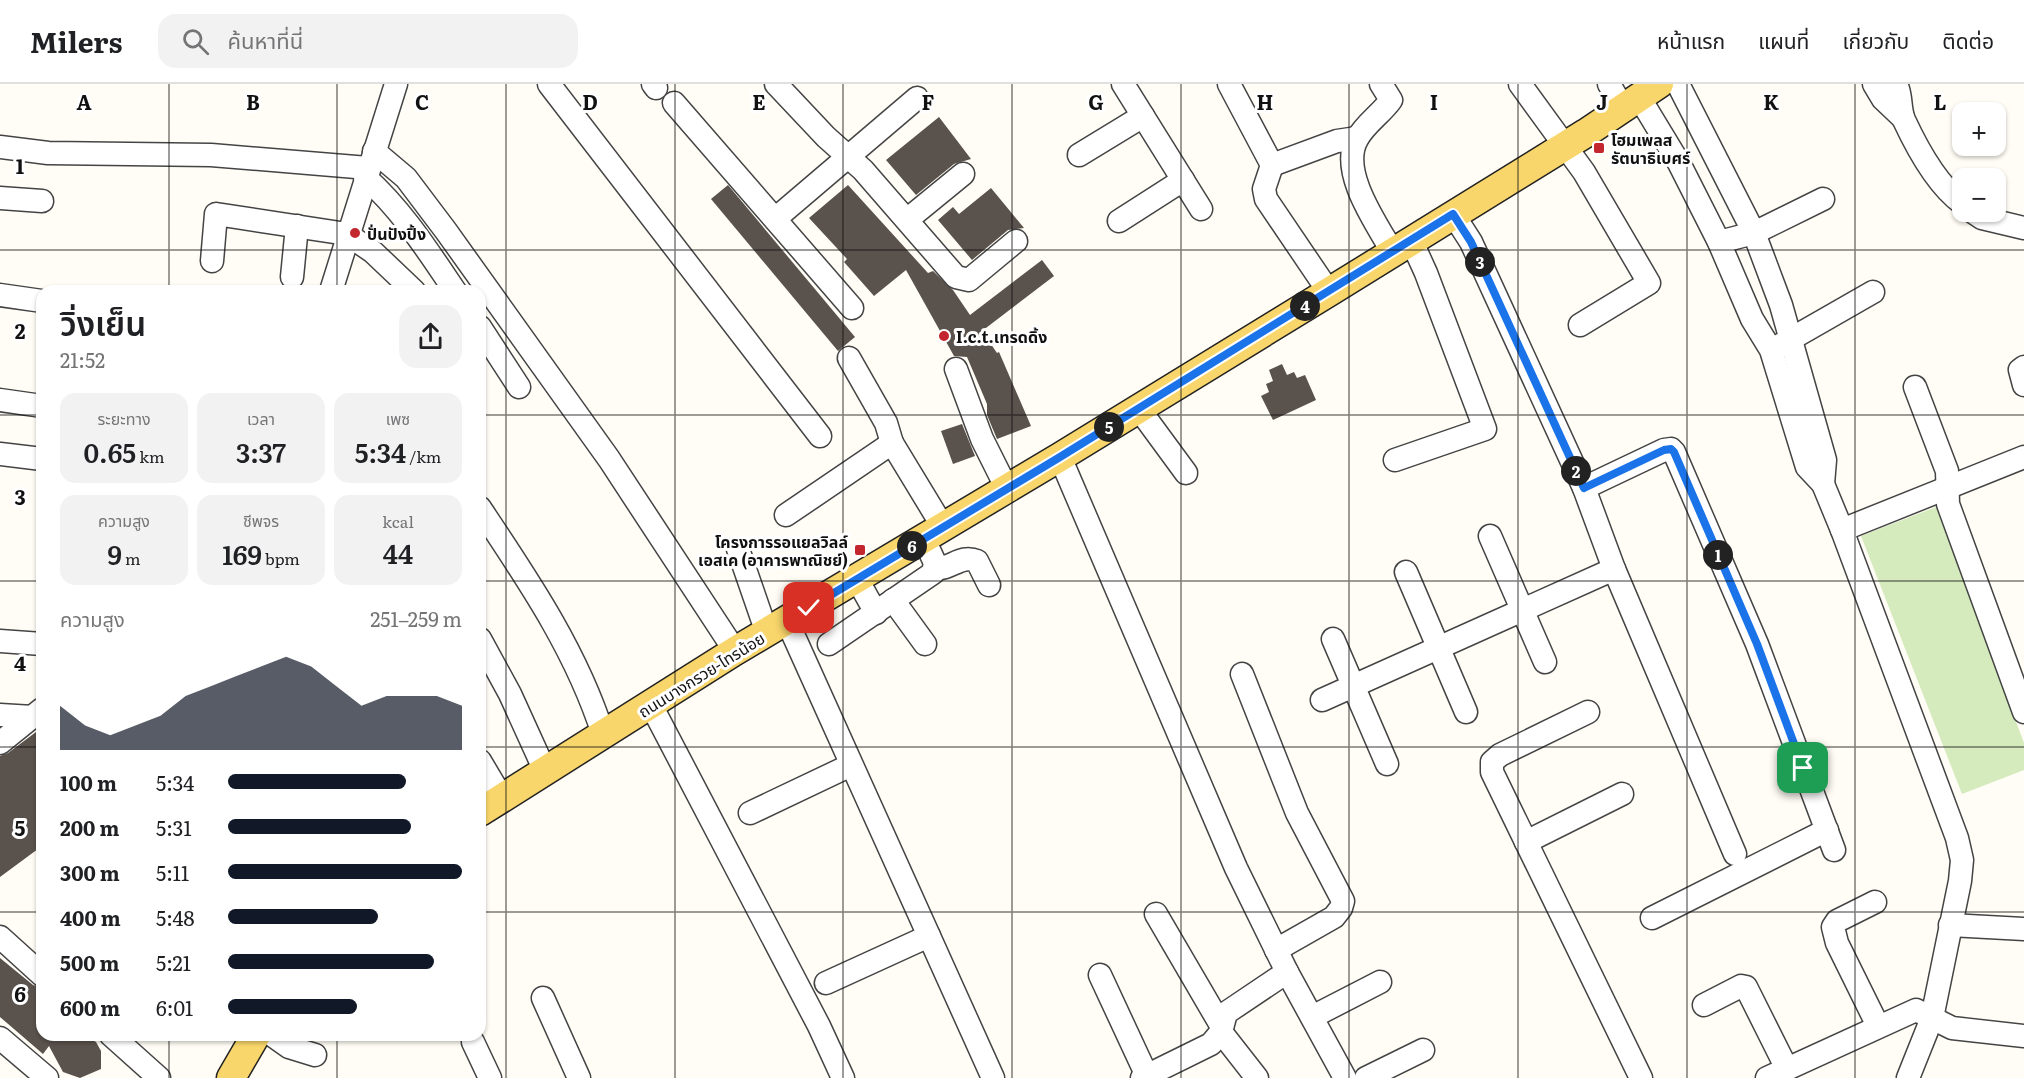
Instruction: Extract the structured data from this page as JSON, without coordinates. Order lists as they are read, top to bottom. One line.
{"streets":{"main road":["ถนนบางกรวย-ไทรน้อย"]},"places":{"transit":["โฮมเพลส รัตนาธิเบศร์","โครงการรอแยลวิลล์ เอสเค (อาคารพาณิชย์)"],"other":["ปั่นปังปิ้ง","I.c.t.เทรดดิ้ง"]},"page":{"header":"Milers","search":"ค้นหาที่นี่","nav":["หน้าแรก","แผนที่","เกี่ยวกับ","ติดต่อ"],"map_buttons":["+","−"],"pins":["3","4","5","2","6","1"],"heading":["วิ่งเย็น","21:52"],"stats":[["ระยะทาง","0.65 km"],["เวลา","3:37"],["เพซ","5:34 /km"],["ความสูง","9 m"],["ชีพจร","169 bpm"],["kcal","44"]],"chart":["ความสูง","251–259 m"],"list":[{"name":"100 m","note":"5:34"},{"name":"200 m","note":"5:31"},{"name":"300 m","note":"5:11"},{"name":"400 m","note":"5:48"},{"name":"500 m","note":"5:21"},{"name":"600 m","note":"6:01"}]},"grid":{"columns":["A","B","C","D","E","F","G","H","I","J","K","L"],"rows":["1","2","3","4","5","6"]}}
